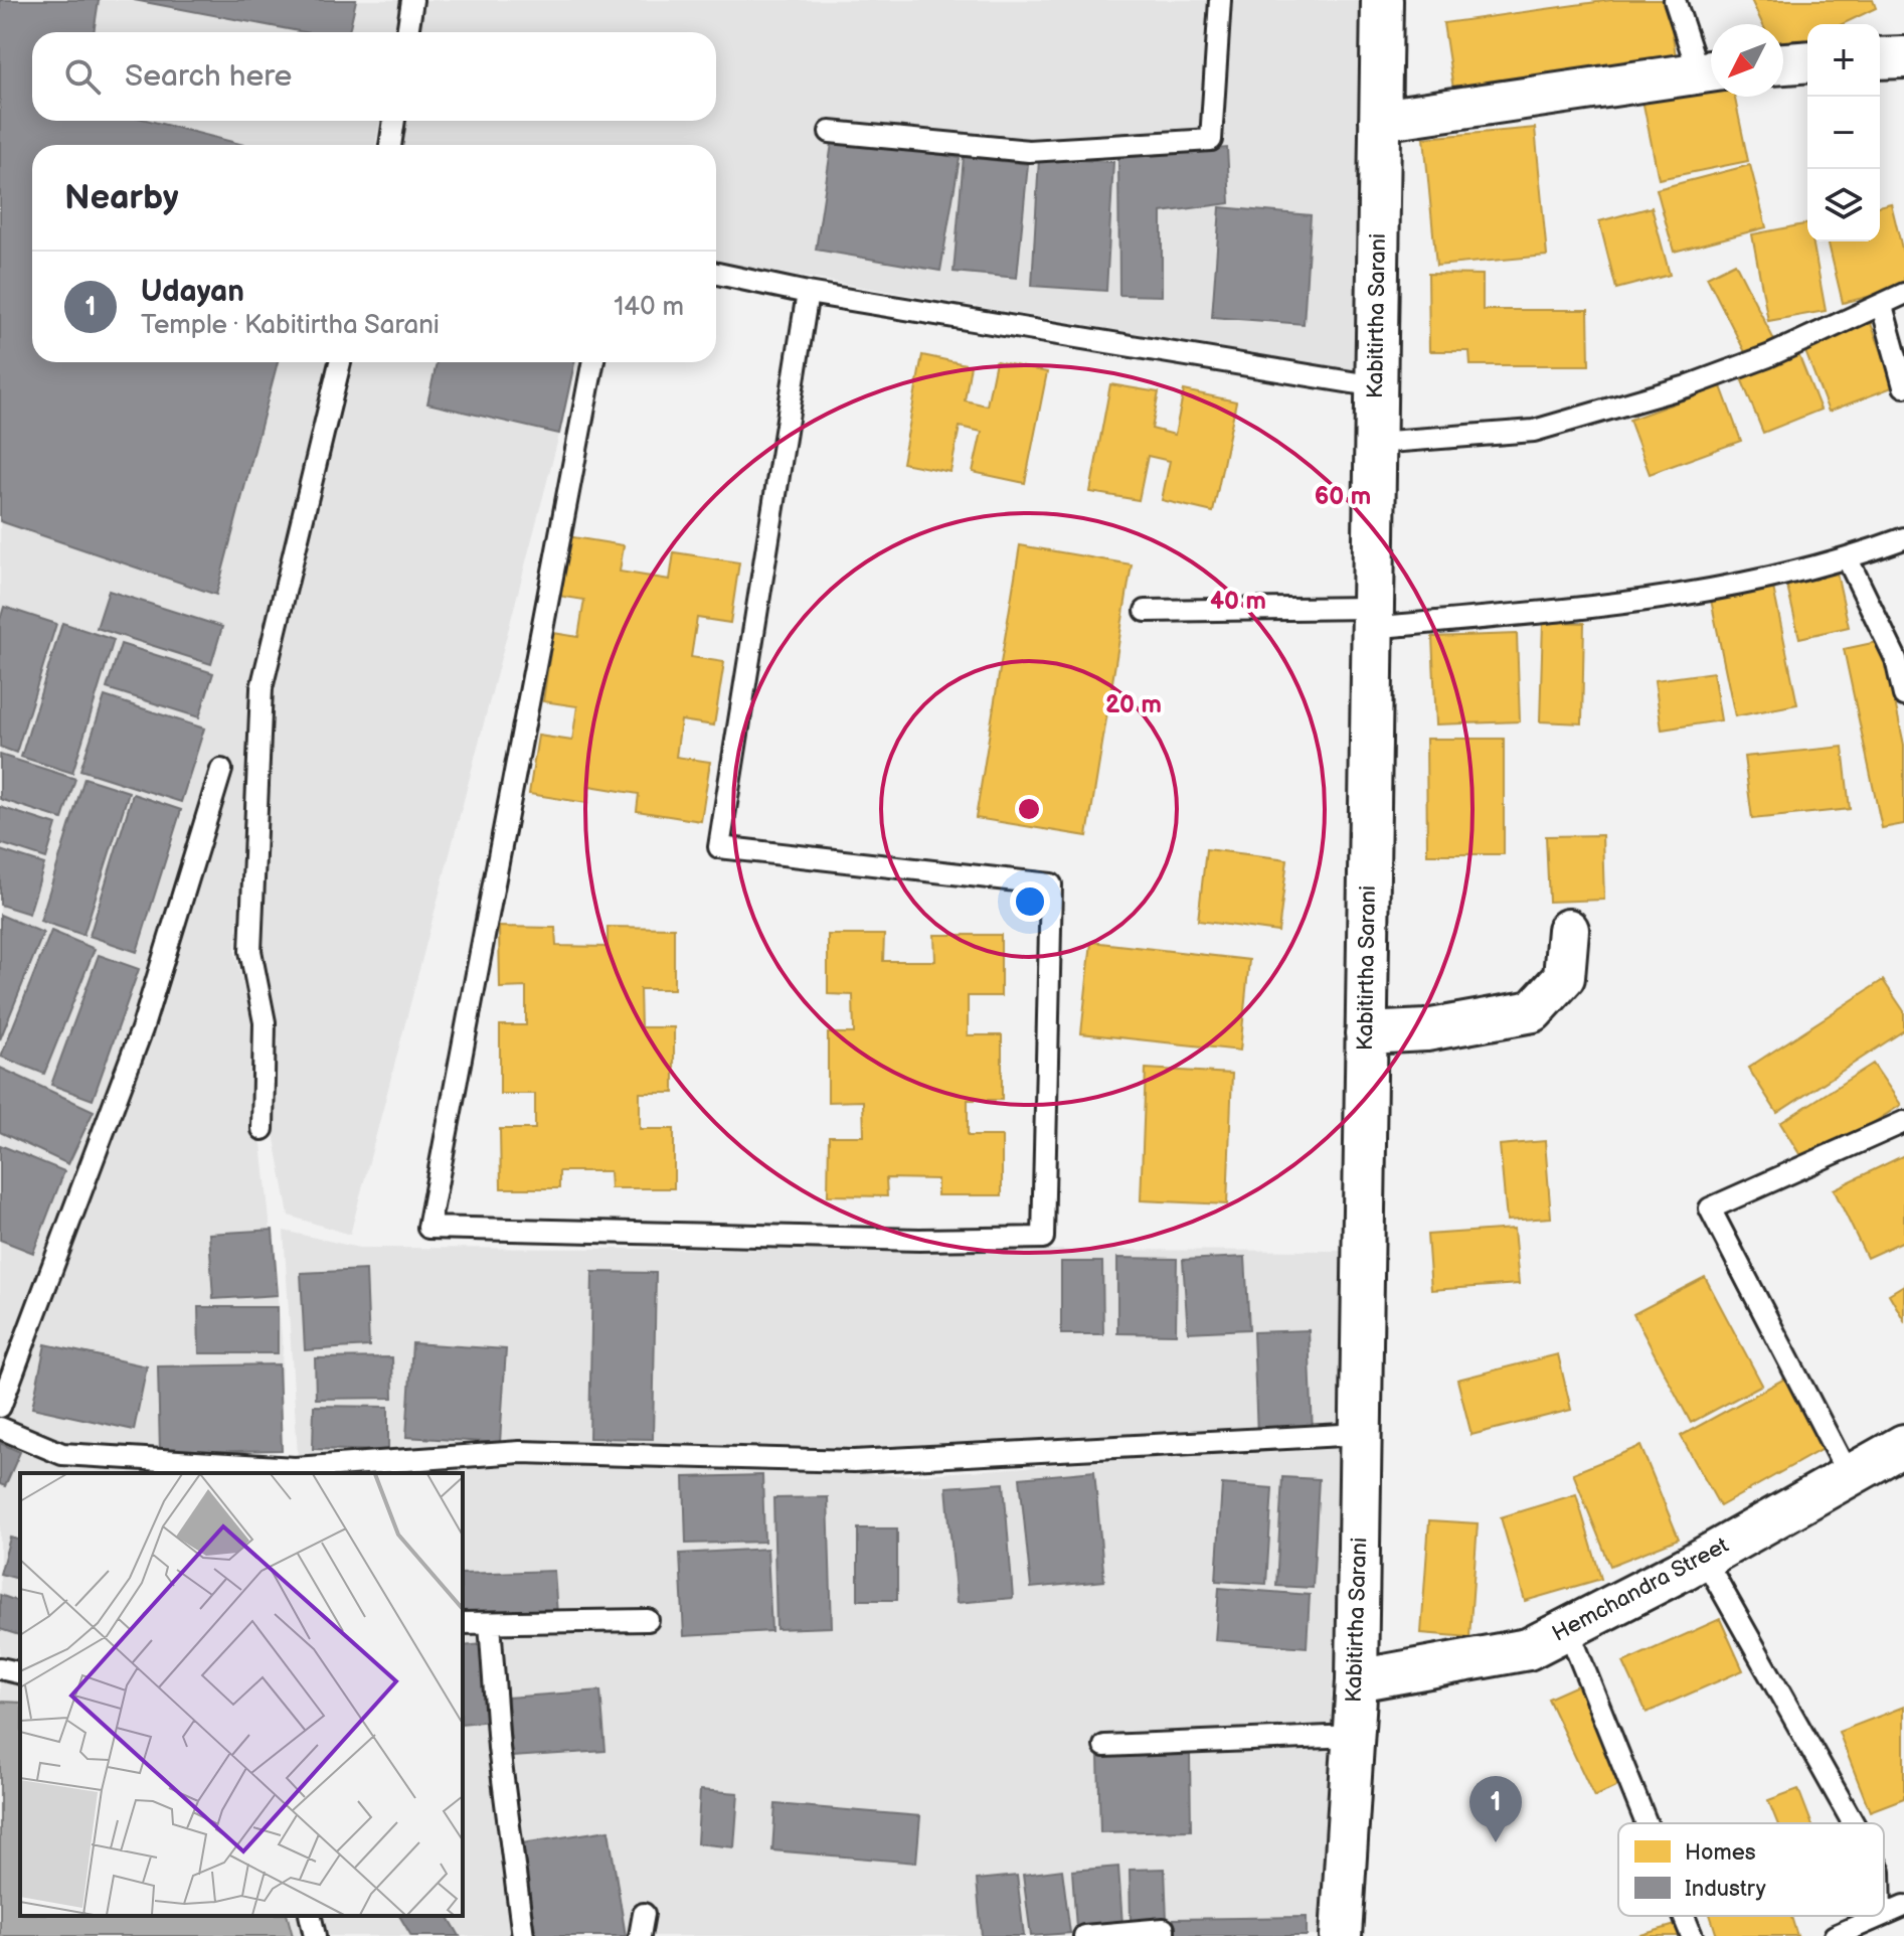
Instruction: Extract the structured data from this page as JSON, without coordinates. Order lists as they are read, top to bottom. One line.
{"streets":{"street":["Kabitirtha Sarani","Hemchandra Street"]},"crossings":[["Kabitirtha Sarani","Hemchandra Street"]],"legend":["Homes","Industry"],"north":"bottom left","page":{"map_buttons":["+","−"],"search":"Search here","heading":"Nearby","list":[{"mark":"1","name":"Udayan","note":"Temple · Kabitirtha Sarani","value":"140 m"}],"pins":"1"},"rings":["60 m","40 m","20 m"]}
